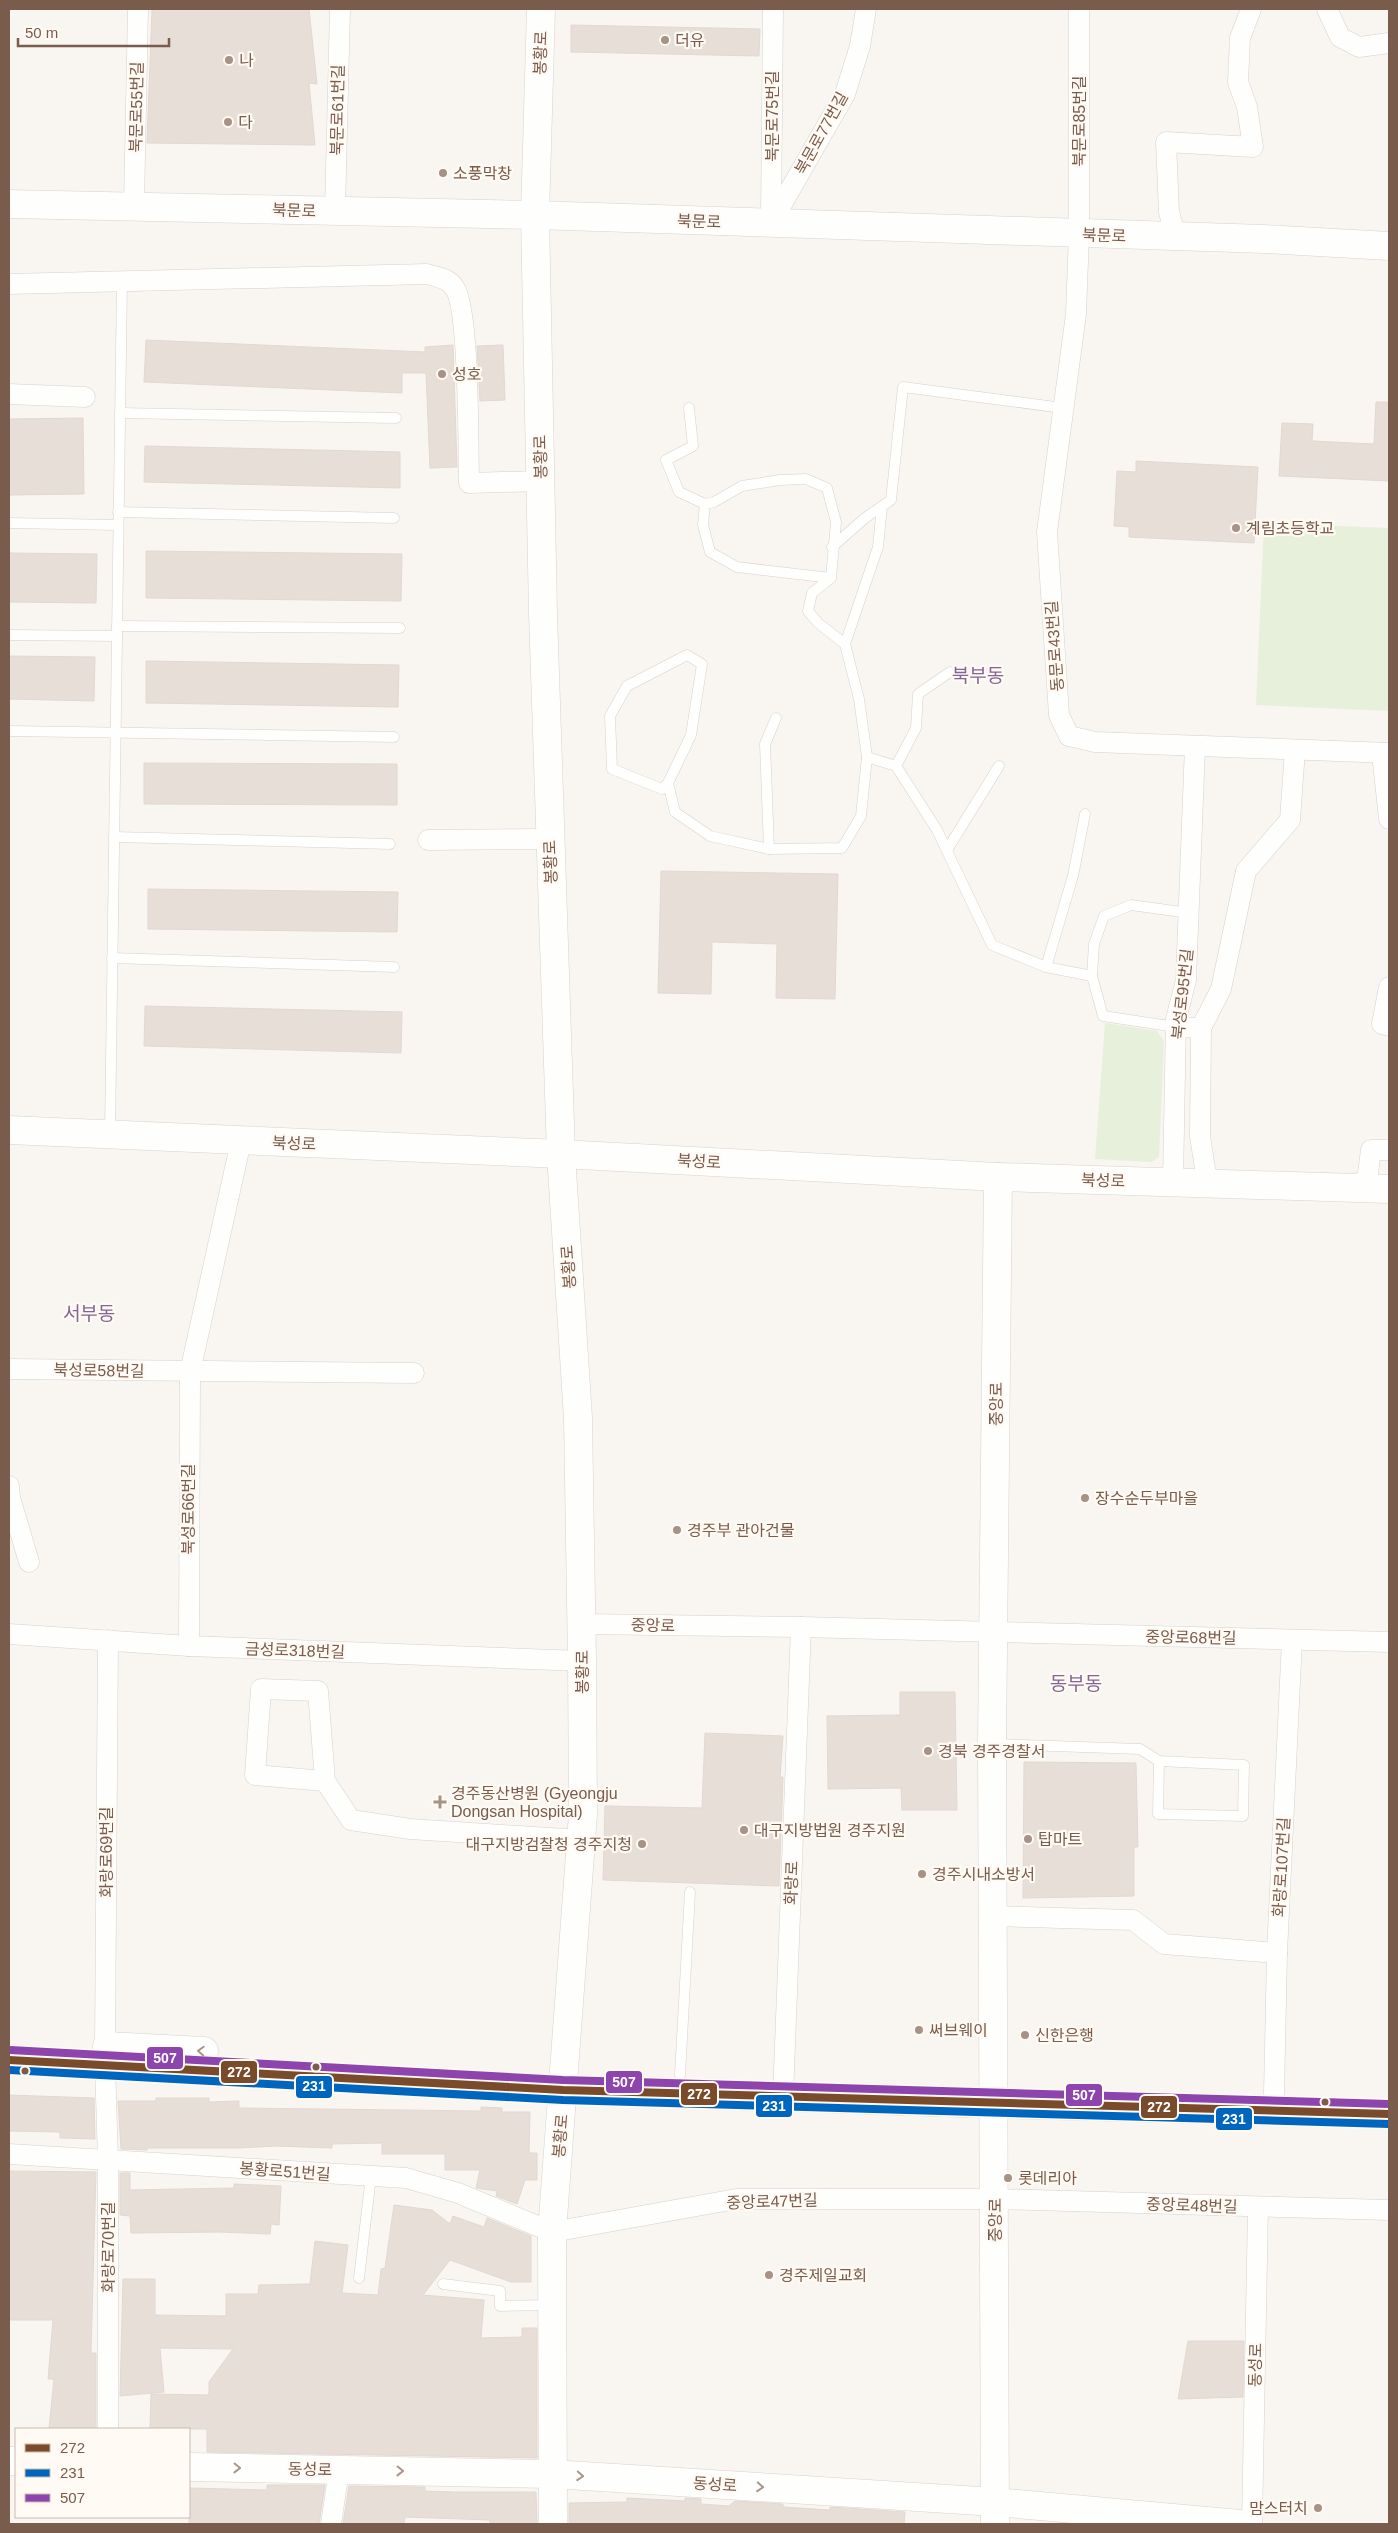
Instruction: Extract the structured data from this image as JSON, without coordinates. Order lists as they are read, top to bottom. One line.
{"streets":{"street":["봉황로","북문로55번길","북문로61번길","북문로75번길","북문로85번길","북문로77번길","북문로","동문로43번길","북성로95번길","북성로","북성로58번길","중앙로","북성로66번길","중앙로68번길","금성로318번길","화랑로69번길","화랑로107번길","화랑로","봉황로51번길","중앙로47번길","중앙로48번길","화랑로70번길","동성로"]},"crossings":[["봉황로","북문로"],["봉황로","북성로"],["봉황로","중앙로"],["봉황로","금성로318번길"],["봉황로","봉황로51번길"],["봉황로","중앙로47번길"],["봉황로","동성로"],["북문로55번길","북문로"],["북문로61번길","북문로"],["북문로75번길","북문로77번길"],["북문로75번길","북문로"],["북문로85번길","북문로"],["북문로85번길","동문로43번길"],["북문로77번길","북문로"],["북문로","동문로43번길"],["동문로43번길","북성로95번길"],["북성로95번길","북성로"],["북성로","중앙로"],["북성로","북성로66번길"],["북성로58번길","북성로66번길"],["중앙로","중앙로68번길"],["중앙로","화랑로"],["중앙로","중앙로47번길"],["중앙로","중앙로48번길"],["중앙로","동성로"],["북성로66번길","금성로318번길"],["중앙로68번길","화랑로107번길"],["금성로318번길","화랑로69번길"],["화랑로69번길","화랑로70번길"],["봉황로51번길","중앙로47번길"],["봉황로51번길","화랑로70번길"],["중앙로47번길","중앙로48번길"],["중앙로48번길","동성로"]],"one_way":["동성로"],"districts":["북부동","서부동","동부동"],"places":{"other":["더유","나","다","소풍막창","성호","계림초등학교","장수순두부마을","경주부 관아건물","경북 경주경찰서","대구지방법원 경주지원","탑마트","대구지방검찰청 경주지청","경주시내소방서","써브웨이","신한은행","롯데리아","경주제일교회","맘스터치"],"health":["경주동산병원 (Gyeongju Dongsan Hospital)"]},"lines":["transit line 507","transit line 272","transit line 231"],"legend":["272","231","507"],"scale_bar":"50 m"}
